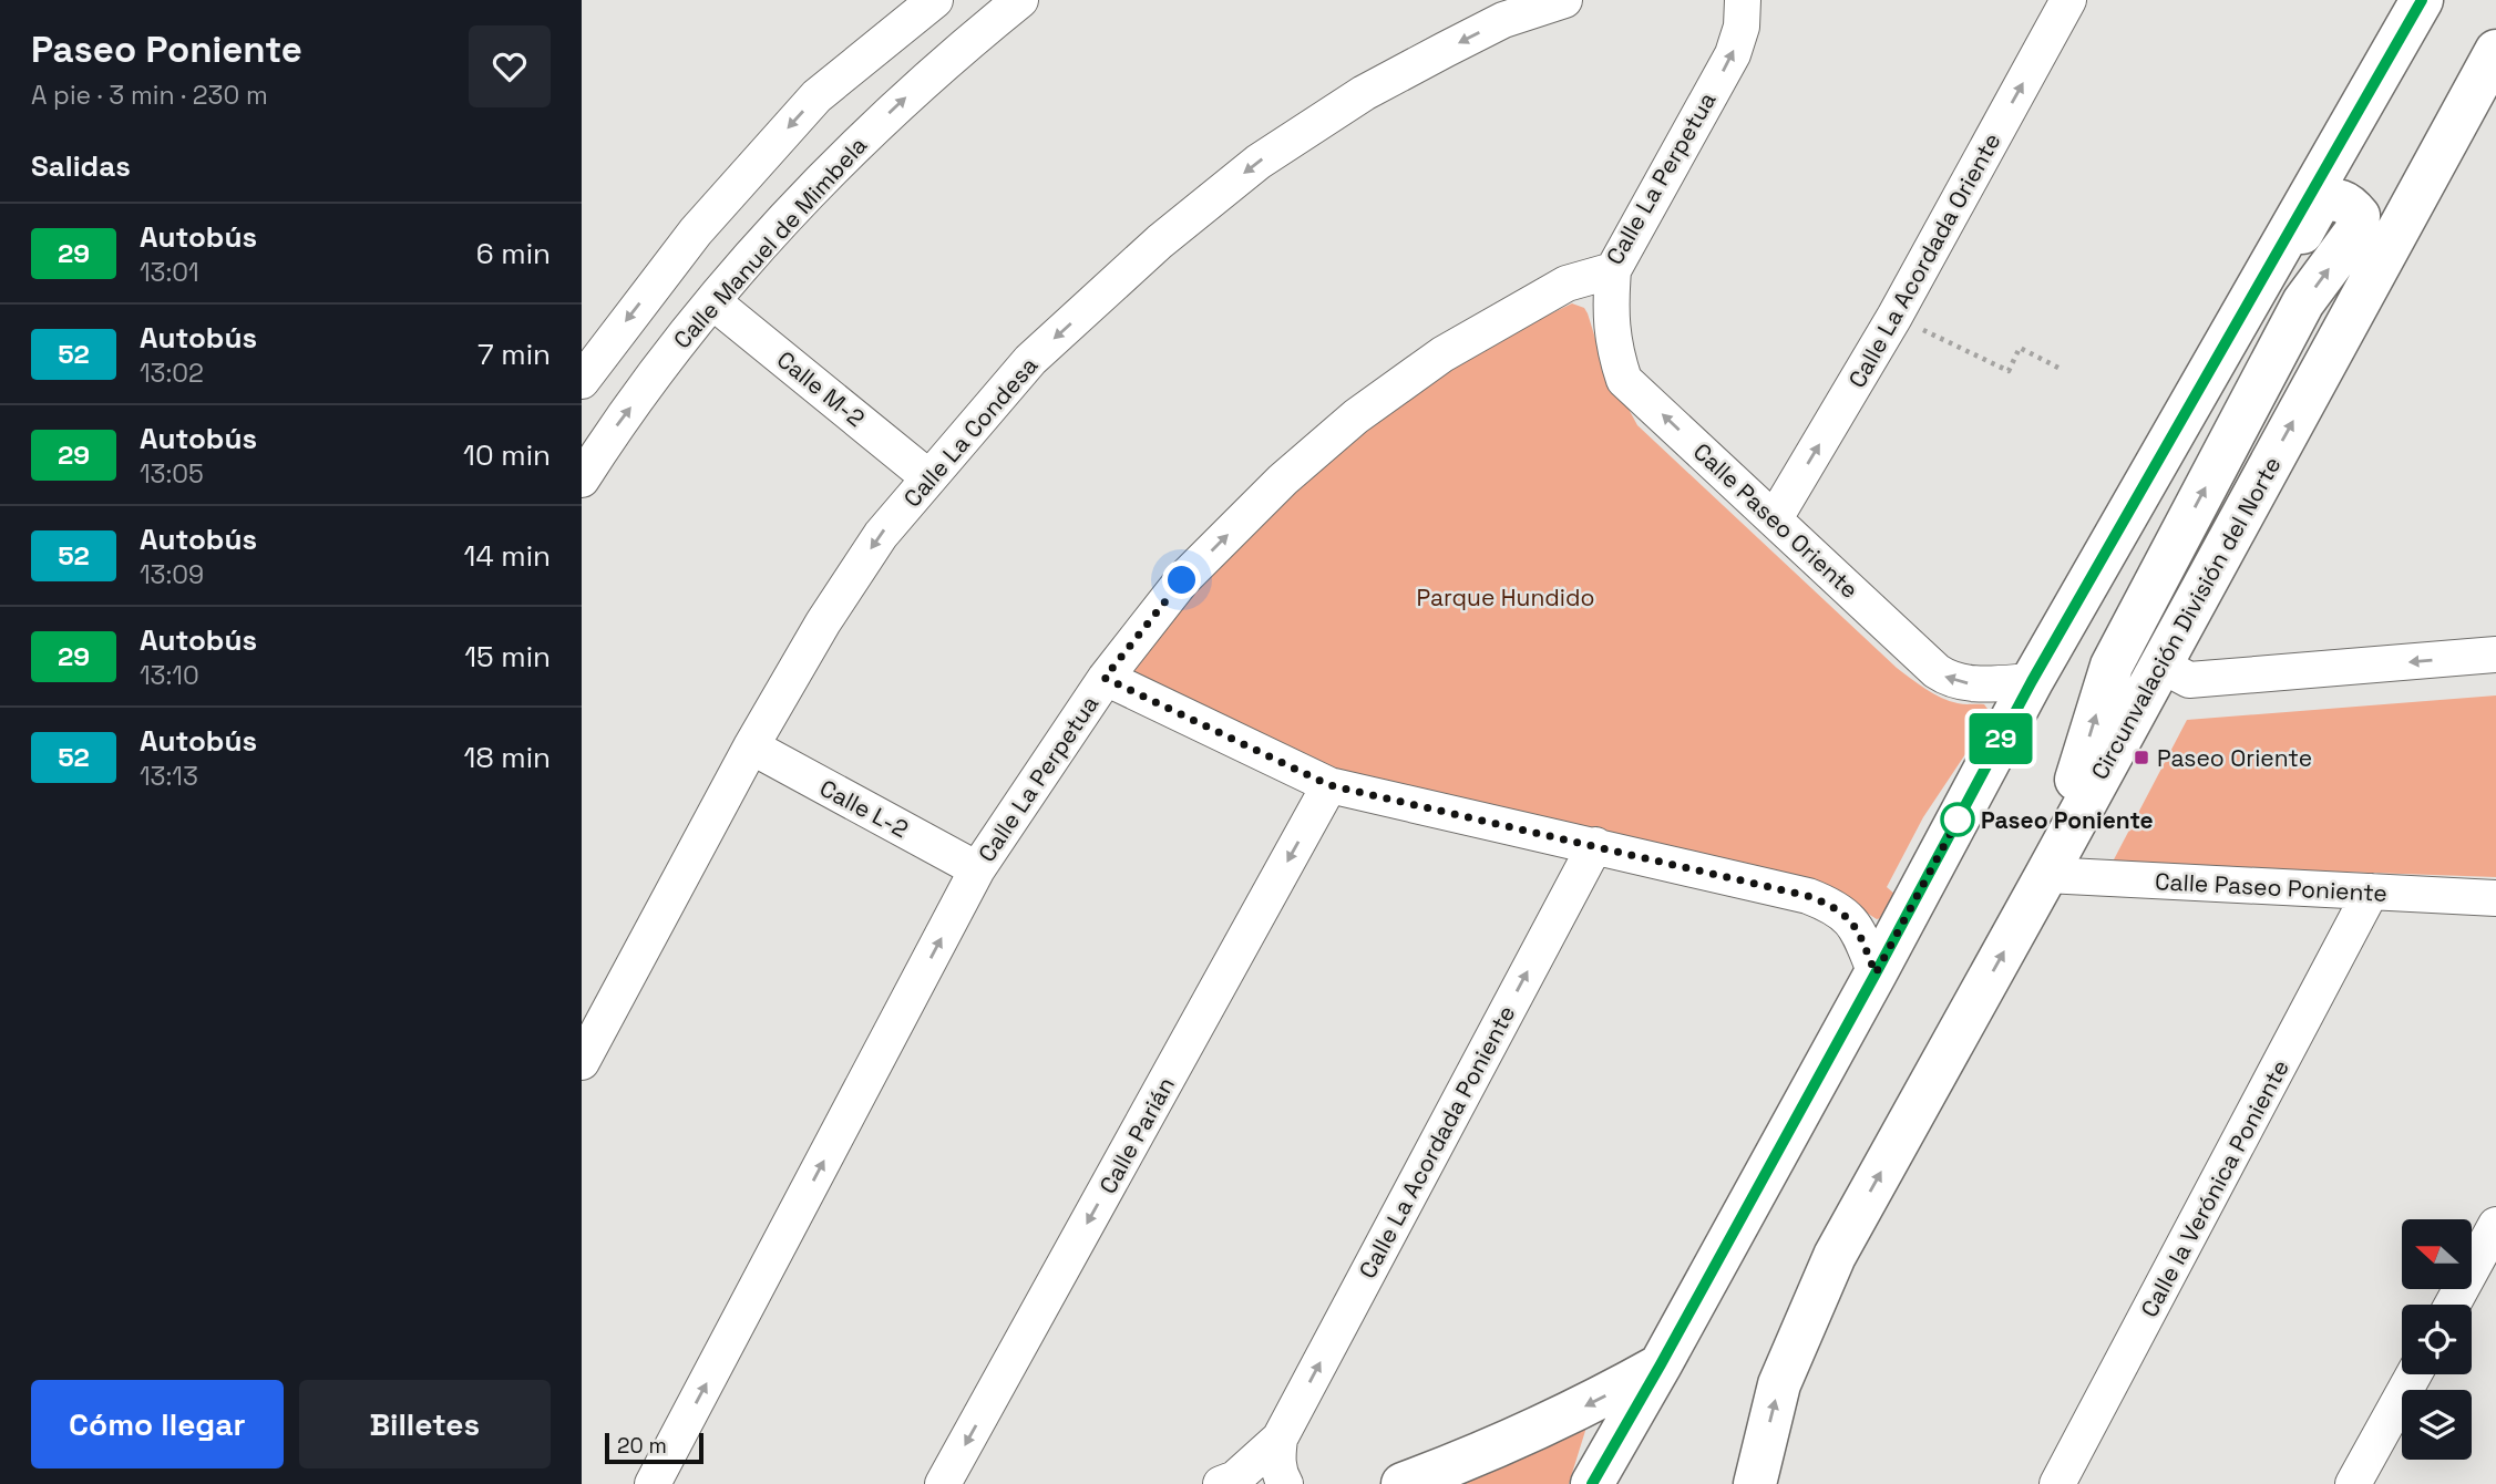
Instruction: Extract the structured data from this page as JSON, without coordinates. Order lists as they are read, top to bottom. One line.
{"streets":{"main road":["Circunvalación División del Norte"],"street":["Calle La Perpetua","Calle Manuel de Mimbela","Calle La Acordada Oriente","Calle M-2","Calle La Condesa","Calle Paseo Oriente","Calle L-2","Calle Paseo Poniente","Calle Parián","Calle La Acordada Poniente","Calle la Verónica Poniente"]},"crossings":[["Calle La Perpetua","Calle Paseo Oriente"],["Calle La Perpetua","Calle L-2"],["Calle Manuel de Mimbela","Calle M-2"],["Calle La Acordada Oriente","Calle Paseo Oriente"],["Calle M-2","Calle La Condesa"],["Calle La Condesa","Calle L-2"],["Circunvalación División del Norte","Calle Paseo Poniente"],["Calle Paseo Poniente","Calle la Verónica Poniente"]],"one_way":["Calle La Perpetua","Calle La Acordada Oriente","Calle La Condesa","Calle Paseo Oriente","Calle Parián","Calle La Acordada Poniente"],"parks":["Parque Hundido"],"places":{"transit":["Paseo Oriente"],"other":["Paseo Poniente"]},"lines":["bus line 29"],"scale_bar":"20 m","north":"left","page":{"heading":[["Paseo Poniente","A pie · 3 min · 230 m"],"Salidas"],"on_map":"29","list":[{"mark":"29","name":"Autobús","note":"13:01","value":"6 min"},{"mark":"52","name":"Autobús","note":"13:02","value":"7 min"},{"mark":"29","name":"Autobús","note":"13:05","value":"10 min"},{"mark":"52","name":"Autobús","note":"13:09","value":"14 min"},{"mark":"29","name":"Autobús","note":"13:10","value":"15 min"},{"mark":"52","name":"Autobús","note":"13:13","value":"18 min"}],"buttons":["Cómo llegar","Billetes"],"scale":"20 m"}}
